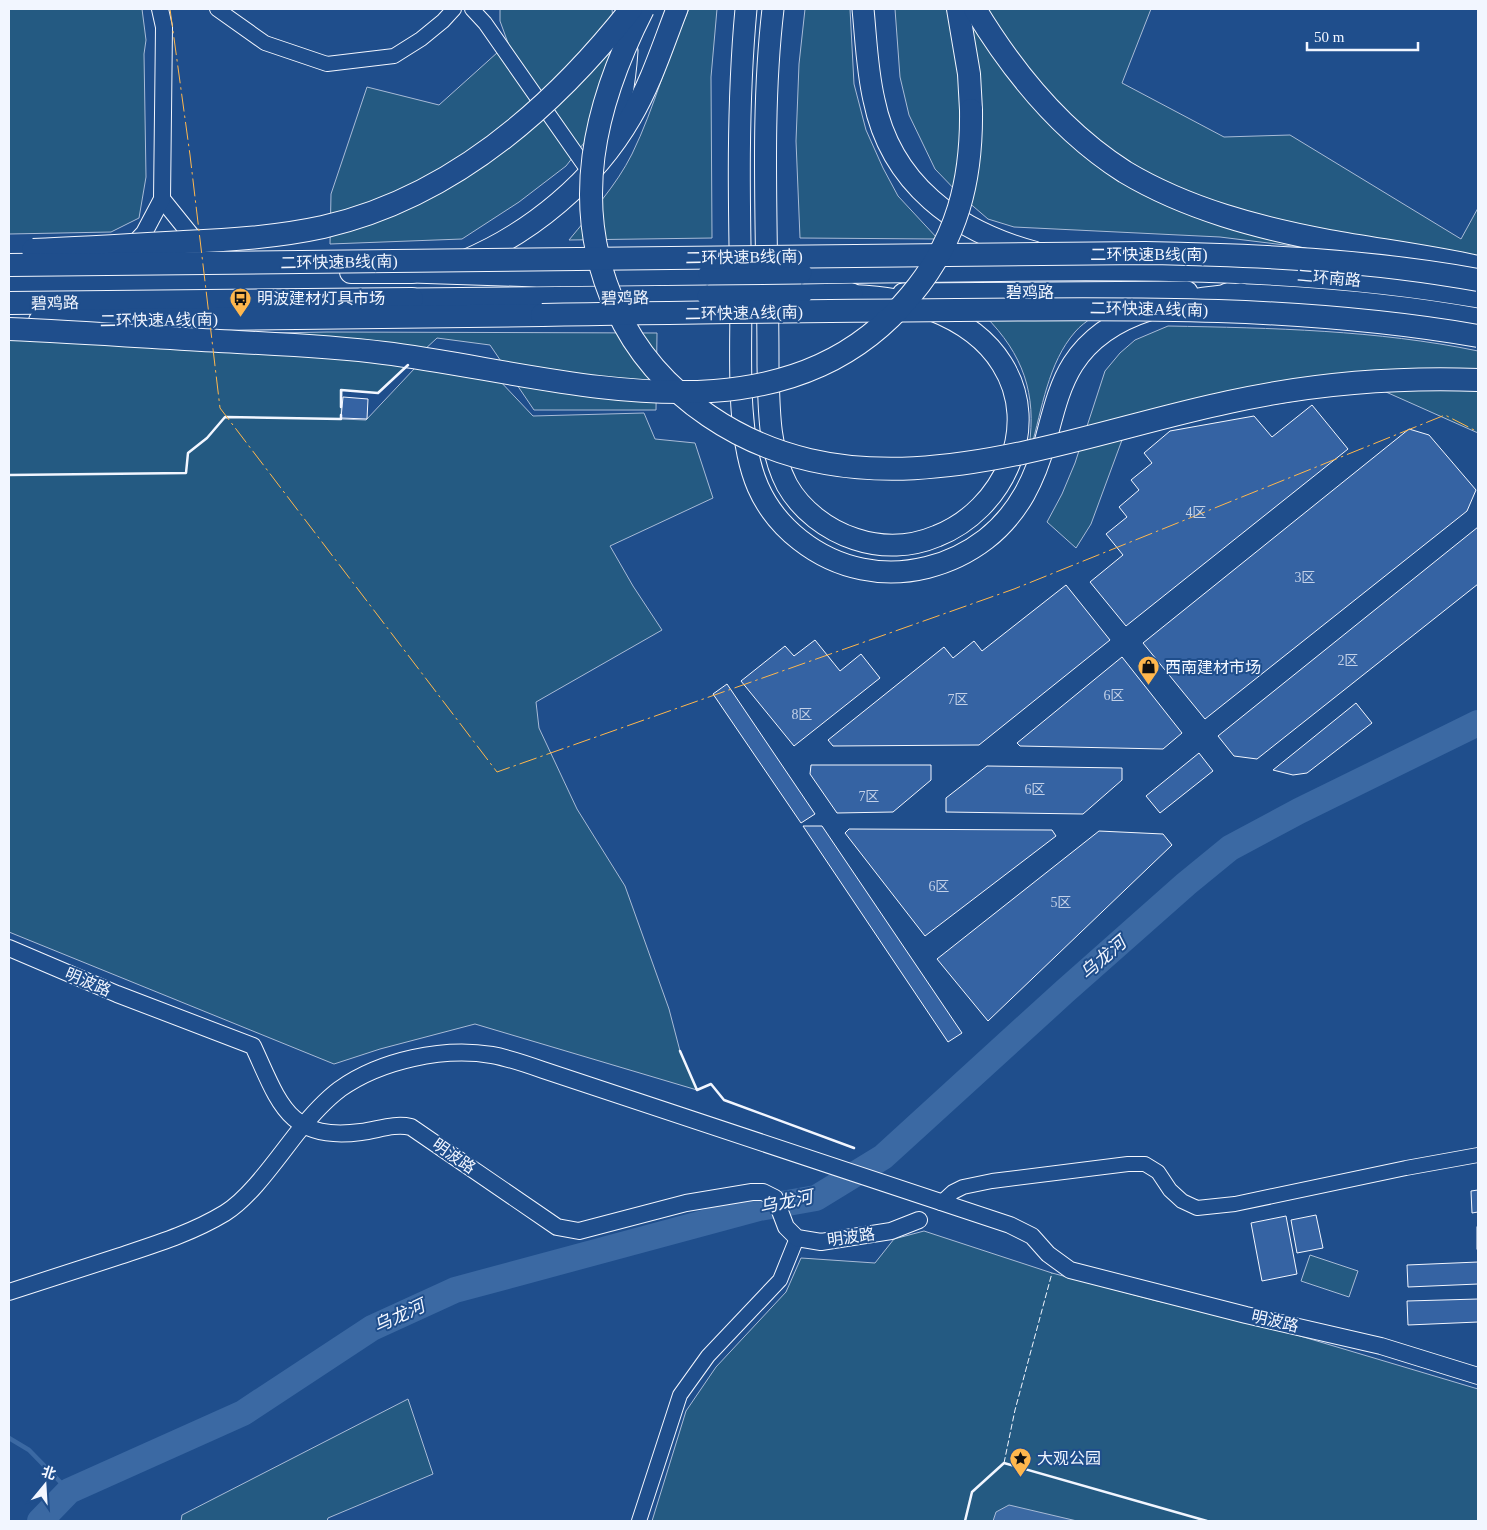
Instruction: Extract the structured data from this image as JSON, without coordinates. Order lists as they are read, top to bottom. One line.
{"streets":{"highway":["二环快速B线(南)","碧鸡路","二环快速A线(南)"],"main road":["二环南路"],"street":["明波路"]},"crossings":[["二环南路","碧鸡路"]],"water":["乌龙河"],"places":{"bus stop":["明波建材灯具市场"],"shop":["西南建材市场"],"place":["大观公园"]},"house_numbers":["4区","3区","2区","6区","7区","8区","6区","7区","6区","5区"],"scale_bar":"50 m","north":"top"}
